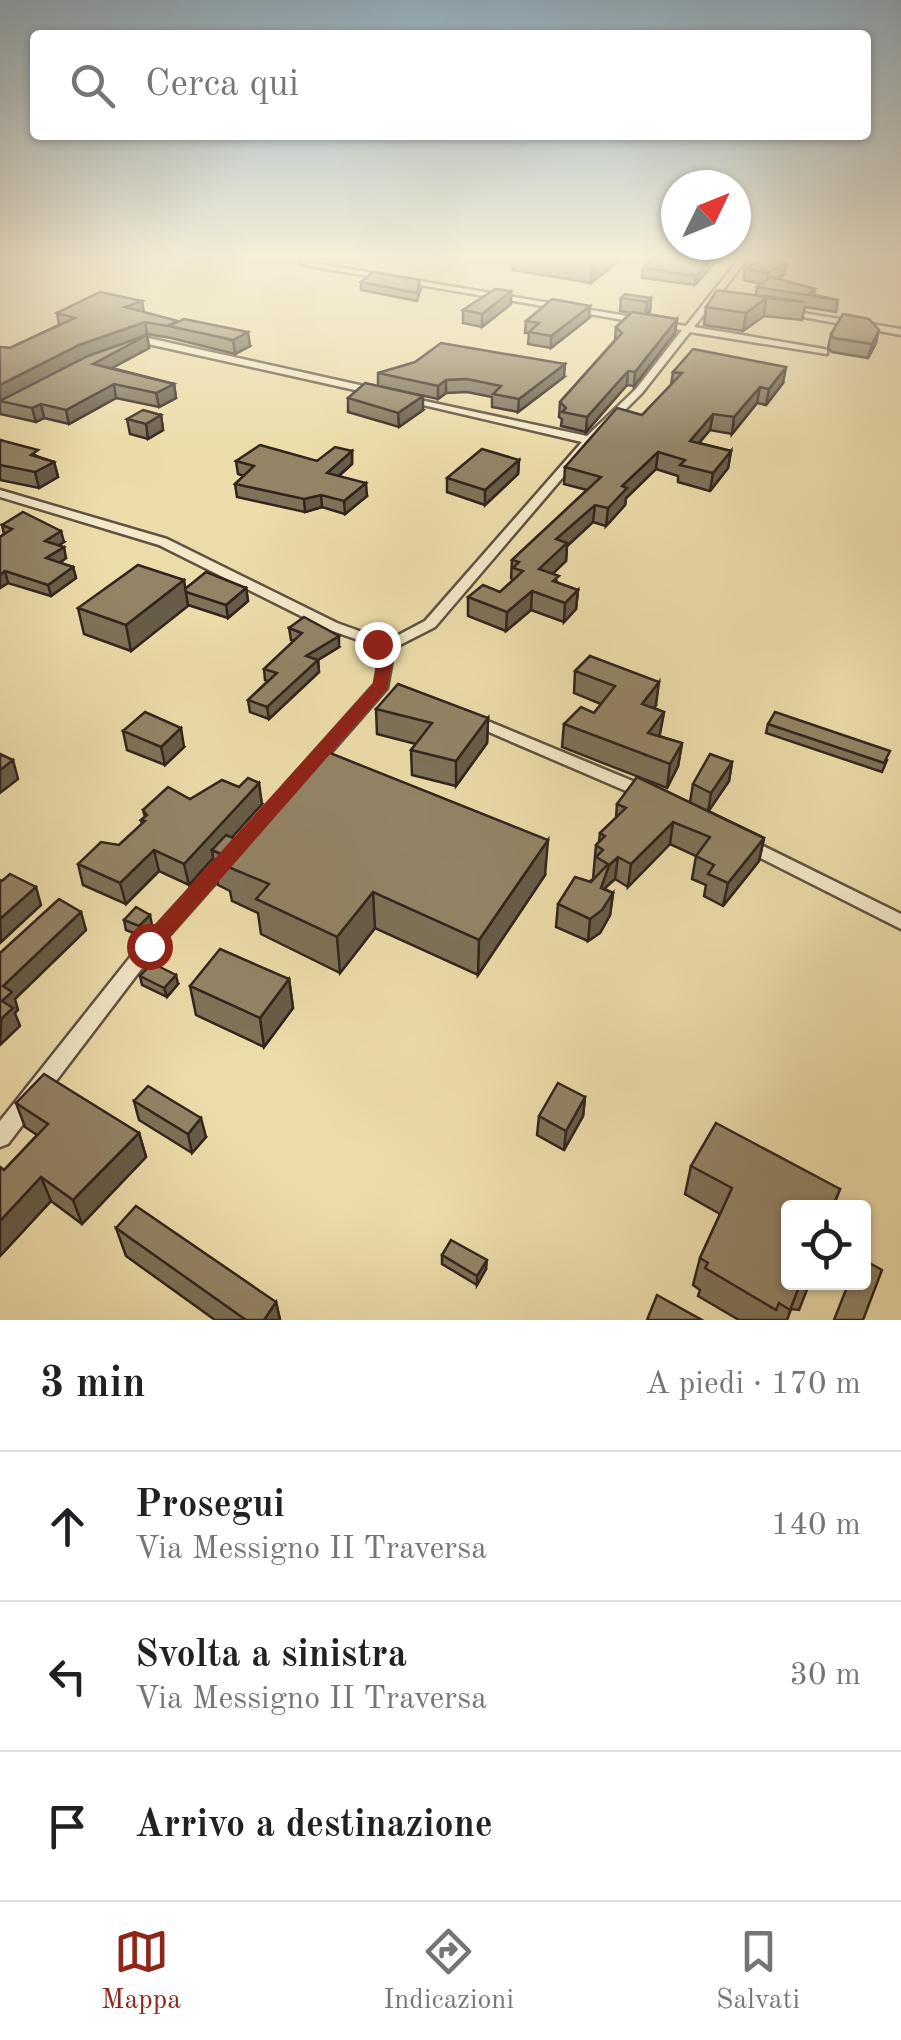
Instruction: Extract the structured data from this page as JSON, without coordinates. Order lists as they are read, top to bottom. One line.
{"north":"top right","page":{"search":"Cerca qui","heading":["3 min","A piedi · 170 m"],"list":[["Prosegui","Via Messigno II Traversa","140 m"],["Svolta a sinistra","Via Messigno II Traversa","30 m"],"Arrivo a destinazione"],"nav":["Mappa","Indicazioni","Salvati"]}}
